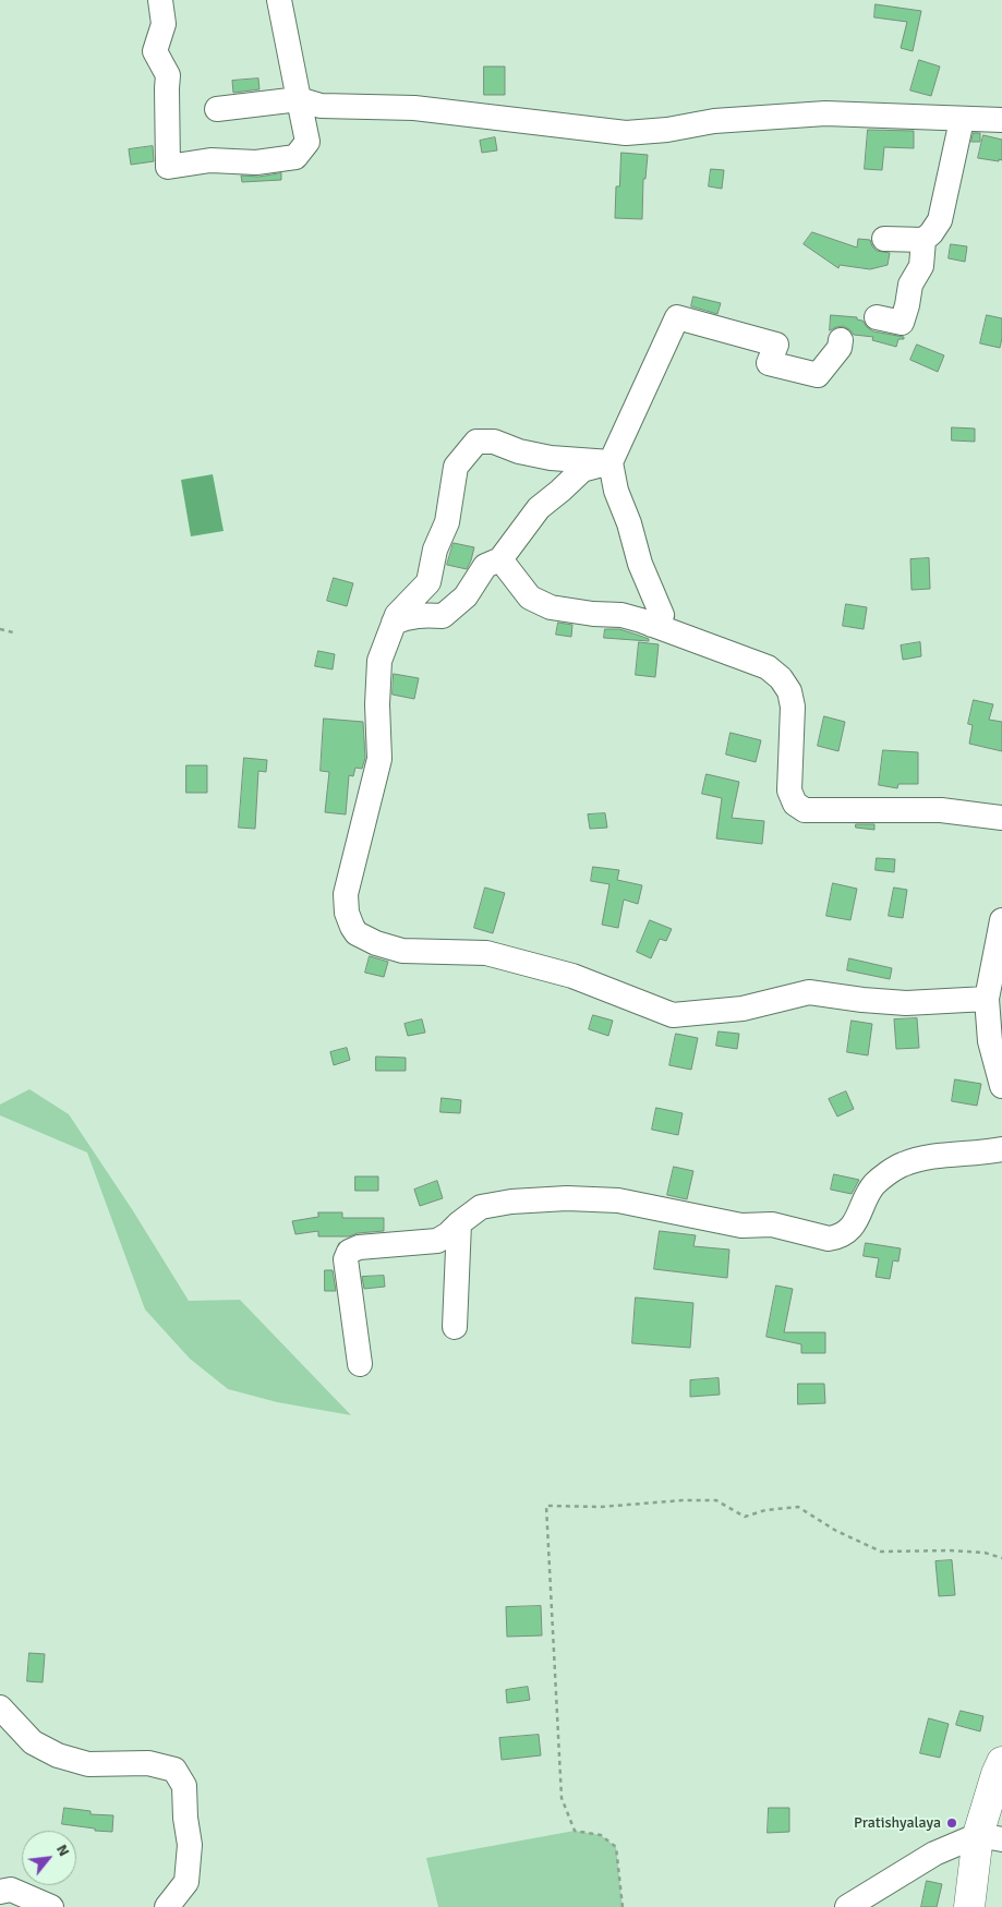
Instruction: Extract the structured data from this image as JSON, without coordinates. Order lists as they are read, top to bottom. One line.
{"places":["Pratishyalaya"],"north":"top right"}
